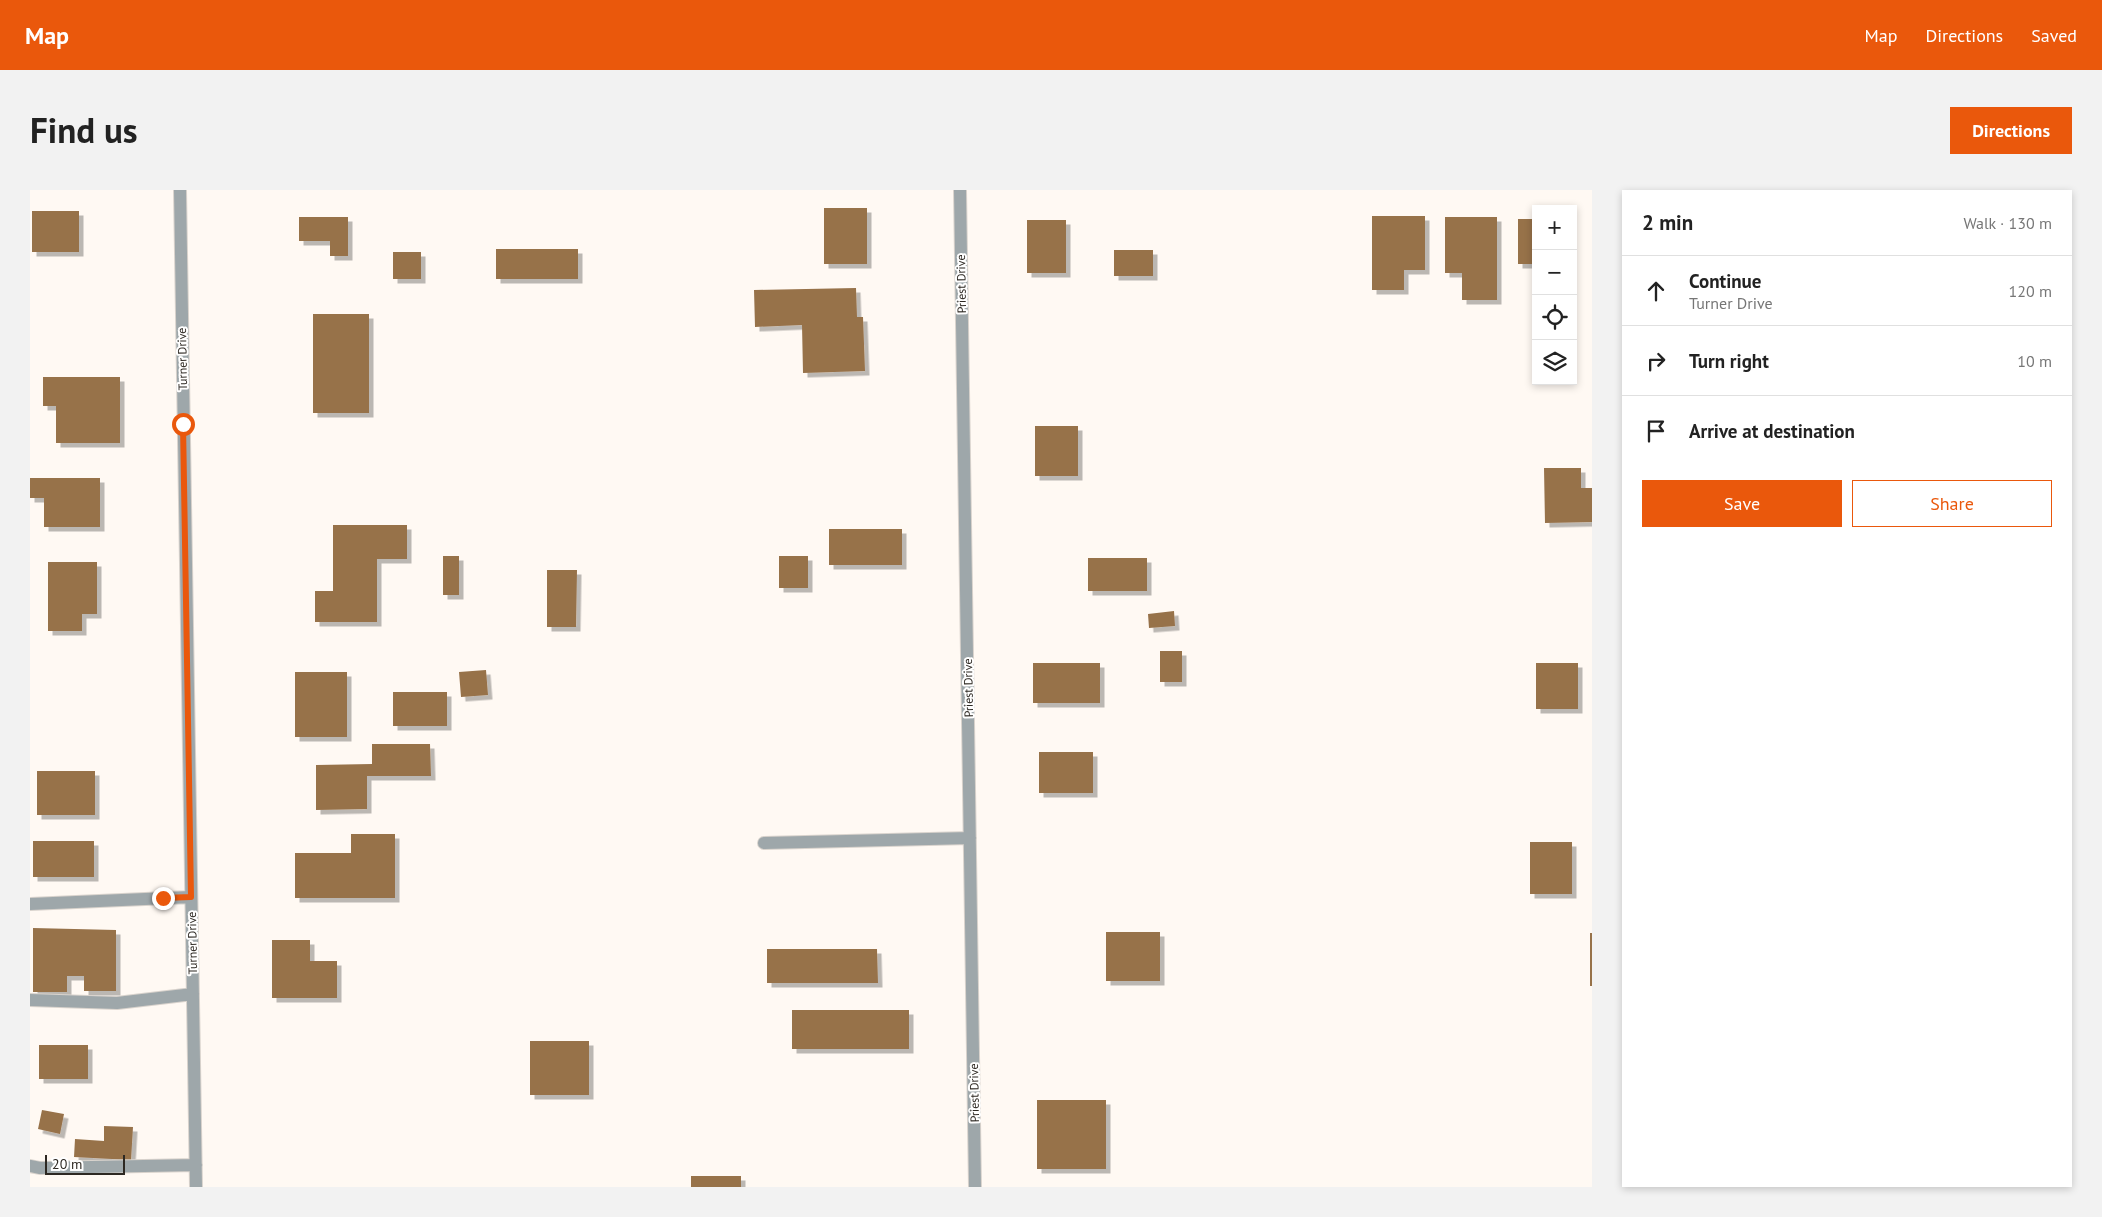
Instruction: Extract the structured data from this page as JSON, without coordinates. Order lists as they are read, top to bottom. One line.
{"streets":{"street":["Priest Drive","Turner Drive"]},"scale_bar":"20 m","page":{"header":"Map","nav":["Map","Directions","Saved"],"title":"Find us","buttons":["Directions",["Save","Share"]],"heading":["2 min","Walk · 130 m"],"map_buttons":["+","−"],"list":[["Continue","Turner Drive","120 m"],["Turn right","10 m"],"Arrive at destination"],"scale":"20 m"}}
